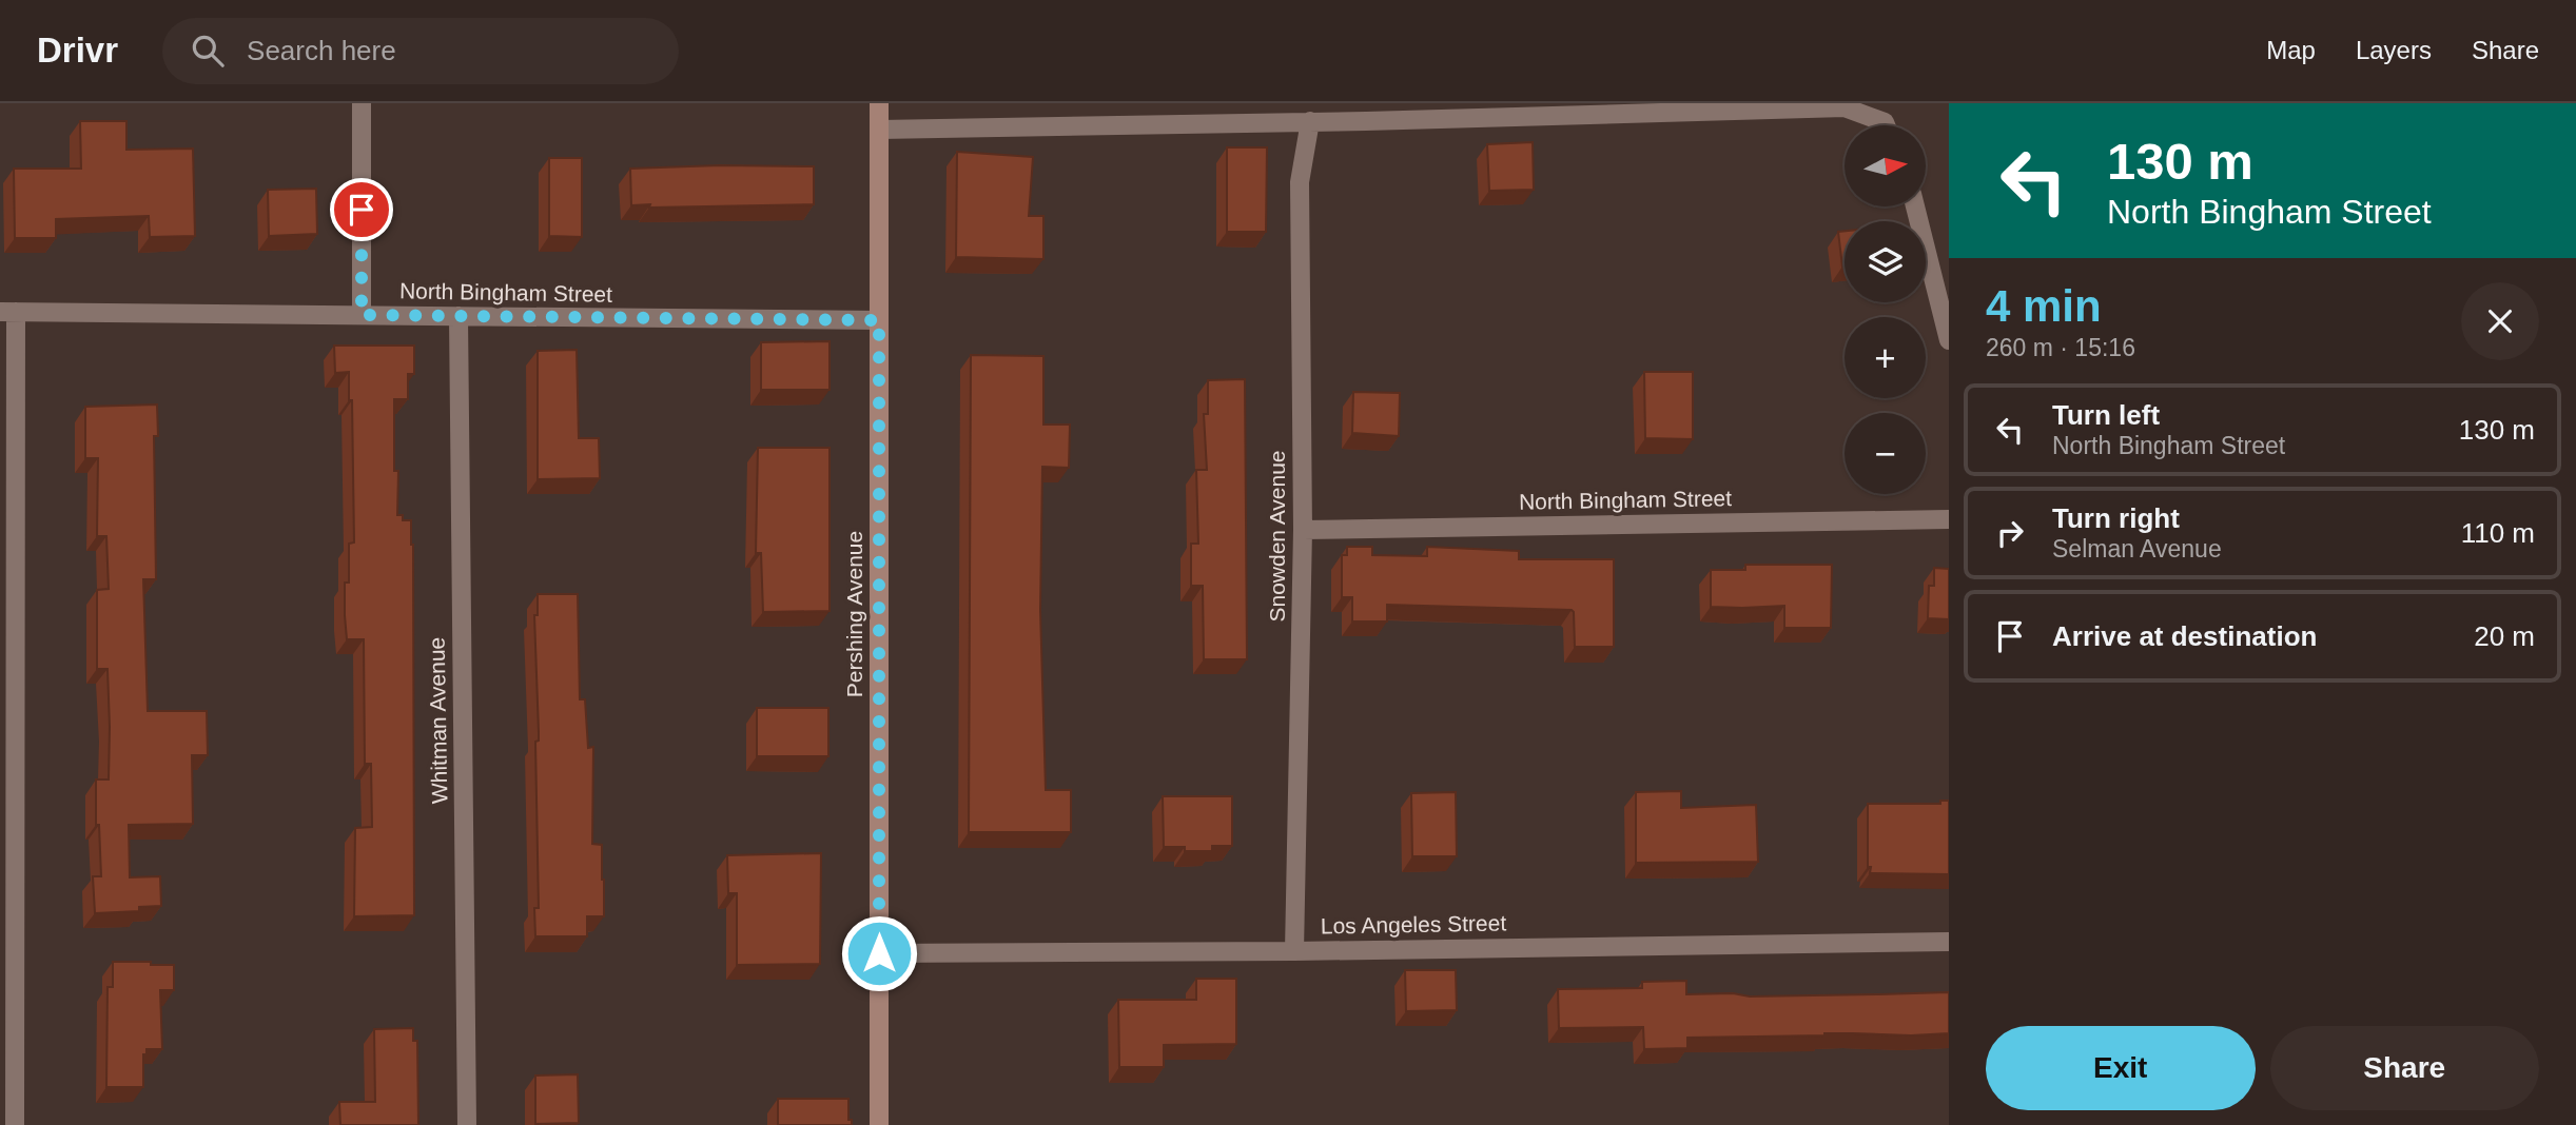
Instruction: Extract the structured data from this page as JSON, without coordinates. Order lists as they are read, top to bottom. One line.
{"streets":{"street":["North Bingham Street","Snowden Avenue","Pershing Avenue","Whitman Avenue","Los Angeles Street"]},"crossings":[["North Bingham Street","Snowden Avenue"],["North Bingham Street","Pershing Avenue"],["North Bingham Street","Whitman Avenue"],["Snowden Avenue","Los Angeles Street"],["Pershing Avenue","Los Angeles Street"]],"north":"right","page":{"header":"Drivr","search":"Search here","nav":["Map","Layers","Share"],"turn":["130 m","North Bingham Street"],"map_buttons":["+","−"],"heading":["4 min","260 m · 15:16"],"list":[{"name":"Turn left","note":"North Bingham Street","value":"130 m"},{"name":"Turn right","note":"Selman Avenue","value":"110 m"},{"name":"Arrive at destination","value":"20 m"}],"buttons":["Exit","Share"]}}
